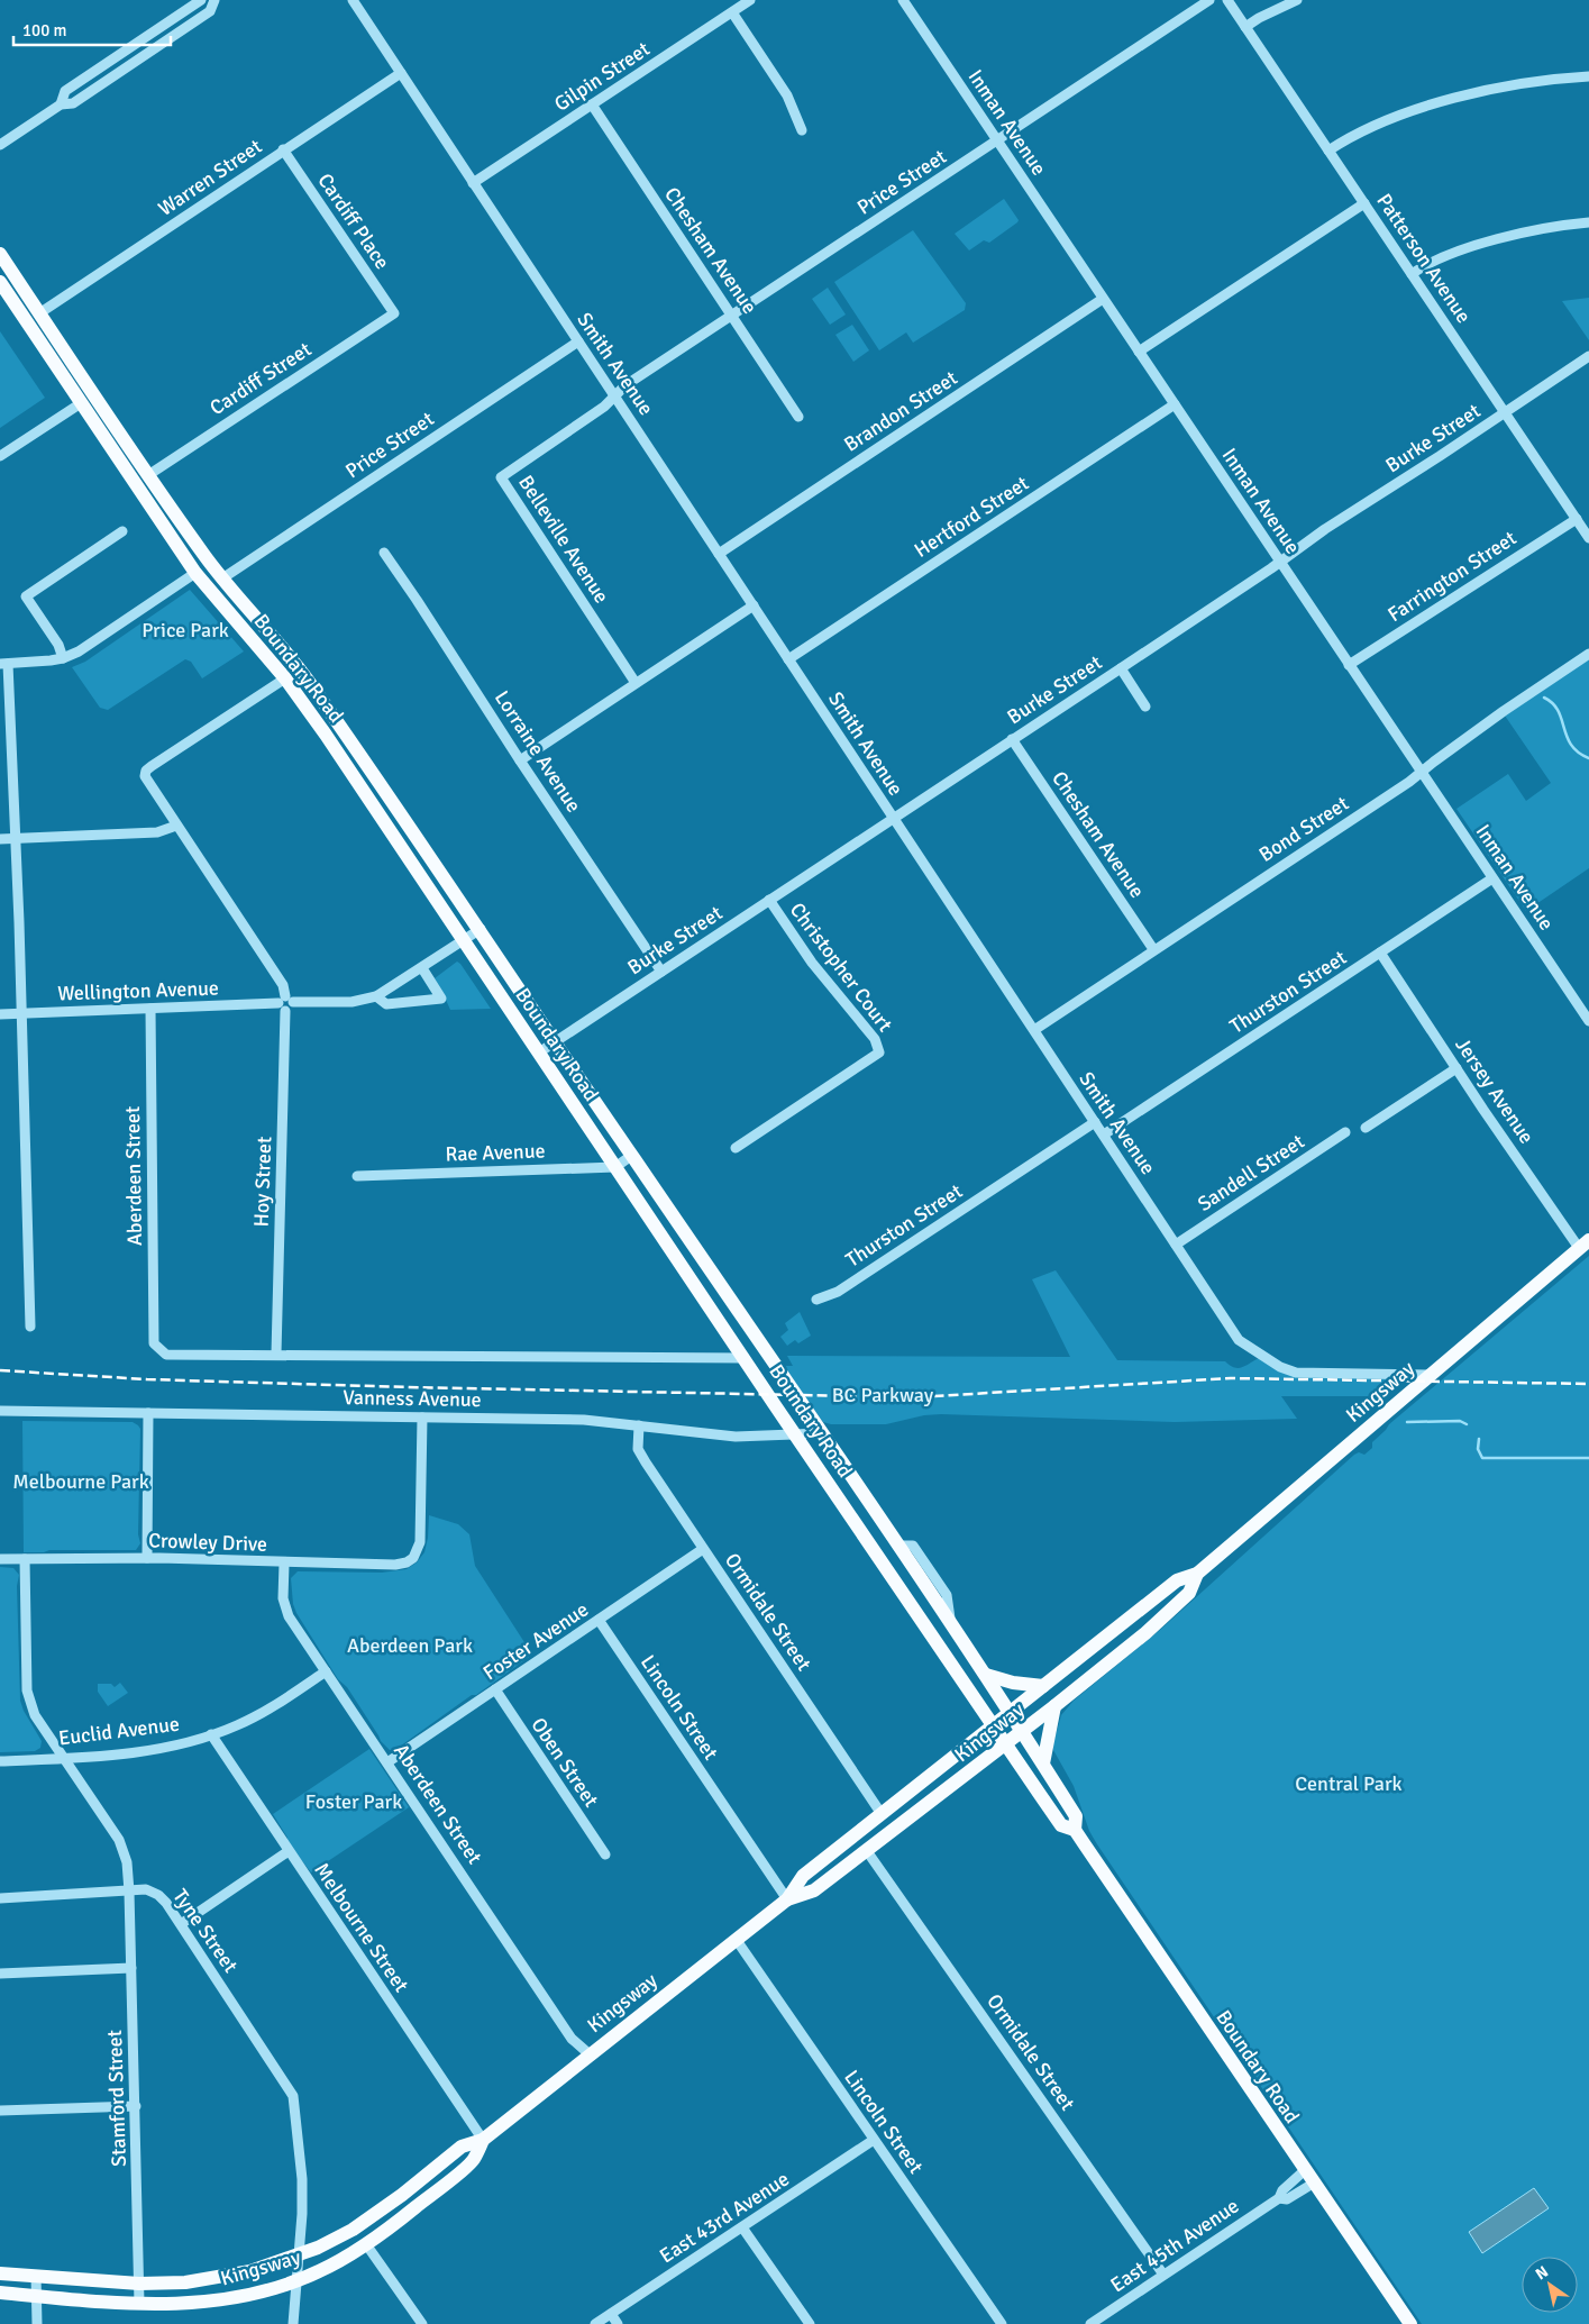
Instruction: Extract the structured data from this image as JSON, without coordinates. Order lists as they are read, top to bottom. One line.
{"streets":{"main road":["Boundary Road","Kingsway"],"street":["Gilpin Street","Inman Avenue","Warren Street","Price Street","Cardiff Place","Chesham Avenue","Patterson Avenue","Smith Avenue","Cardiff Street","Brandon Street","Burke Street","Hertford Street","Belleville Avenue","Farrington Street","Lorraine Avenue","Bond Street","Christopher Court","Wellington Avenue","Thurston Street","Jersey Avenue","Rae Avenue","Sandell Street","Aberdeen Street","Hoy Street","Vanness Avenue","Crowley Drive","Ormidale Street","Foster Avenue","Lincoln Street","Euclid Avenue","Oben Street","Melbourne Street","Tyne Street","Stamford Street","East 43rd Avenue","East 45th Avenue"]},"crossings":[["Gilpin Street","Chesham Avenue"],["Gilpin Street","Smith Avenue"],["Inman Avenue","Price Street"],["Inman Avenue","Brandon Street"],["Inman Avenue","Burke Street"],["Inman Avenue","Hertford Street"],["Inman Avenue","Farrington Street"],["Inman Avenue","Bond Street"],["Inman Avenue","Thurston Street"],["Warren Street","Cardiff Place"],["Warren Street","Smith Avenue"],["Warren Street","Boundary Road"],["Price Street","Chesham Avenue"],["Price Street","Smith Avenue"],["Price Street","Belleville Avenue"],["Price Street","Boundary Road"],["Cardiff Place","Cardiff Street"],["Chesham Avenue","Burke Street"],["Chesham Avenue","Bond Street"],["Patterson Avenue","Burke Street"],["Patterson Avenue","Farrington Street"],["Smith Avenue","Brandon Street"],["Smith Avenue","Burke Street"],["Smith Avenue","Hertford Street"],["Smith Avenue","Belleville Avenue"],["Smith Avenue","Bond Street"],["Smith Avenue","Thurston Street"],["Smith Avenue","Sandell Street"],["Smith Avenue","Kingsway"],["Cardiff Street","Boundary Road"],["Burke Street","Boundary Road"],["Burke Street","Lorraine Avenue"],["Burke Street","Christopher Court"],["Boundary Road","Wellington Avenue"],["Boundary Road","Rae Avenue"],["Boundary Road","Hoy Street"],["Boundary Road","Kingsway"],["Boundary Road","Vanness Avenue"],["Boundary Road","East 45th Avenue"],["Wellington Avenue","Aberdeen Street"],["Wellington Avenue","Hoy Street"],["Thurston Street","Jersey Avenue"],["Jersey Avenue","Kingsway"],["Aberdeen Street","Hoy Street"],["Aberdeen Street","Kingsway"],["Aberdeen Street","Crowley Drive"],["Aberdeen Street","Foster Avenue"],["Aberdeen Street","Euclid Avenue"],["Kingsway","Ormidale Street"],["Kingsway","Lincoln Street"],["Kingsway","Melbourne Street"],["Kingsway","Tyne Street"],["Kingsway","Stamford Street"],["Vanness Avenue","Crowley Drive"],["Vanness Avenue","Ormidale Street"],["Ormidale Street","Foster Avenue"],["Ormidale Street","East 45th Avenue"],["Foster Avenue","Lincoln Street"],["Foster Avenue","Oben Street"],["Lincoln Street","East 43rd Avenue"],["Euclid Avenue","Melbourne Street"],["Tyne Street","Stamford Street"]],"parks":["Price Park","BC Parkway","Melbourne Park","Aberdeen Park","Central Park","Foster Park"],"scale_bar":"100 m","north":"top left"}
